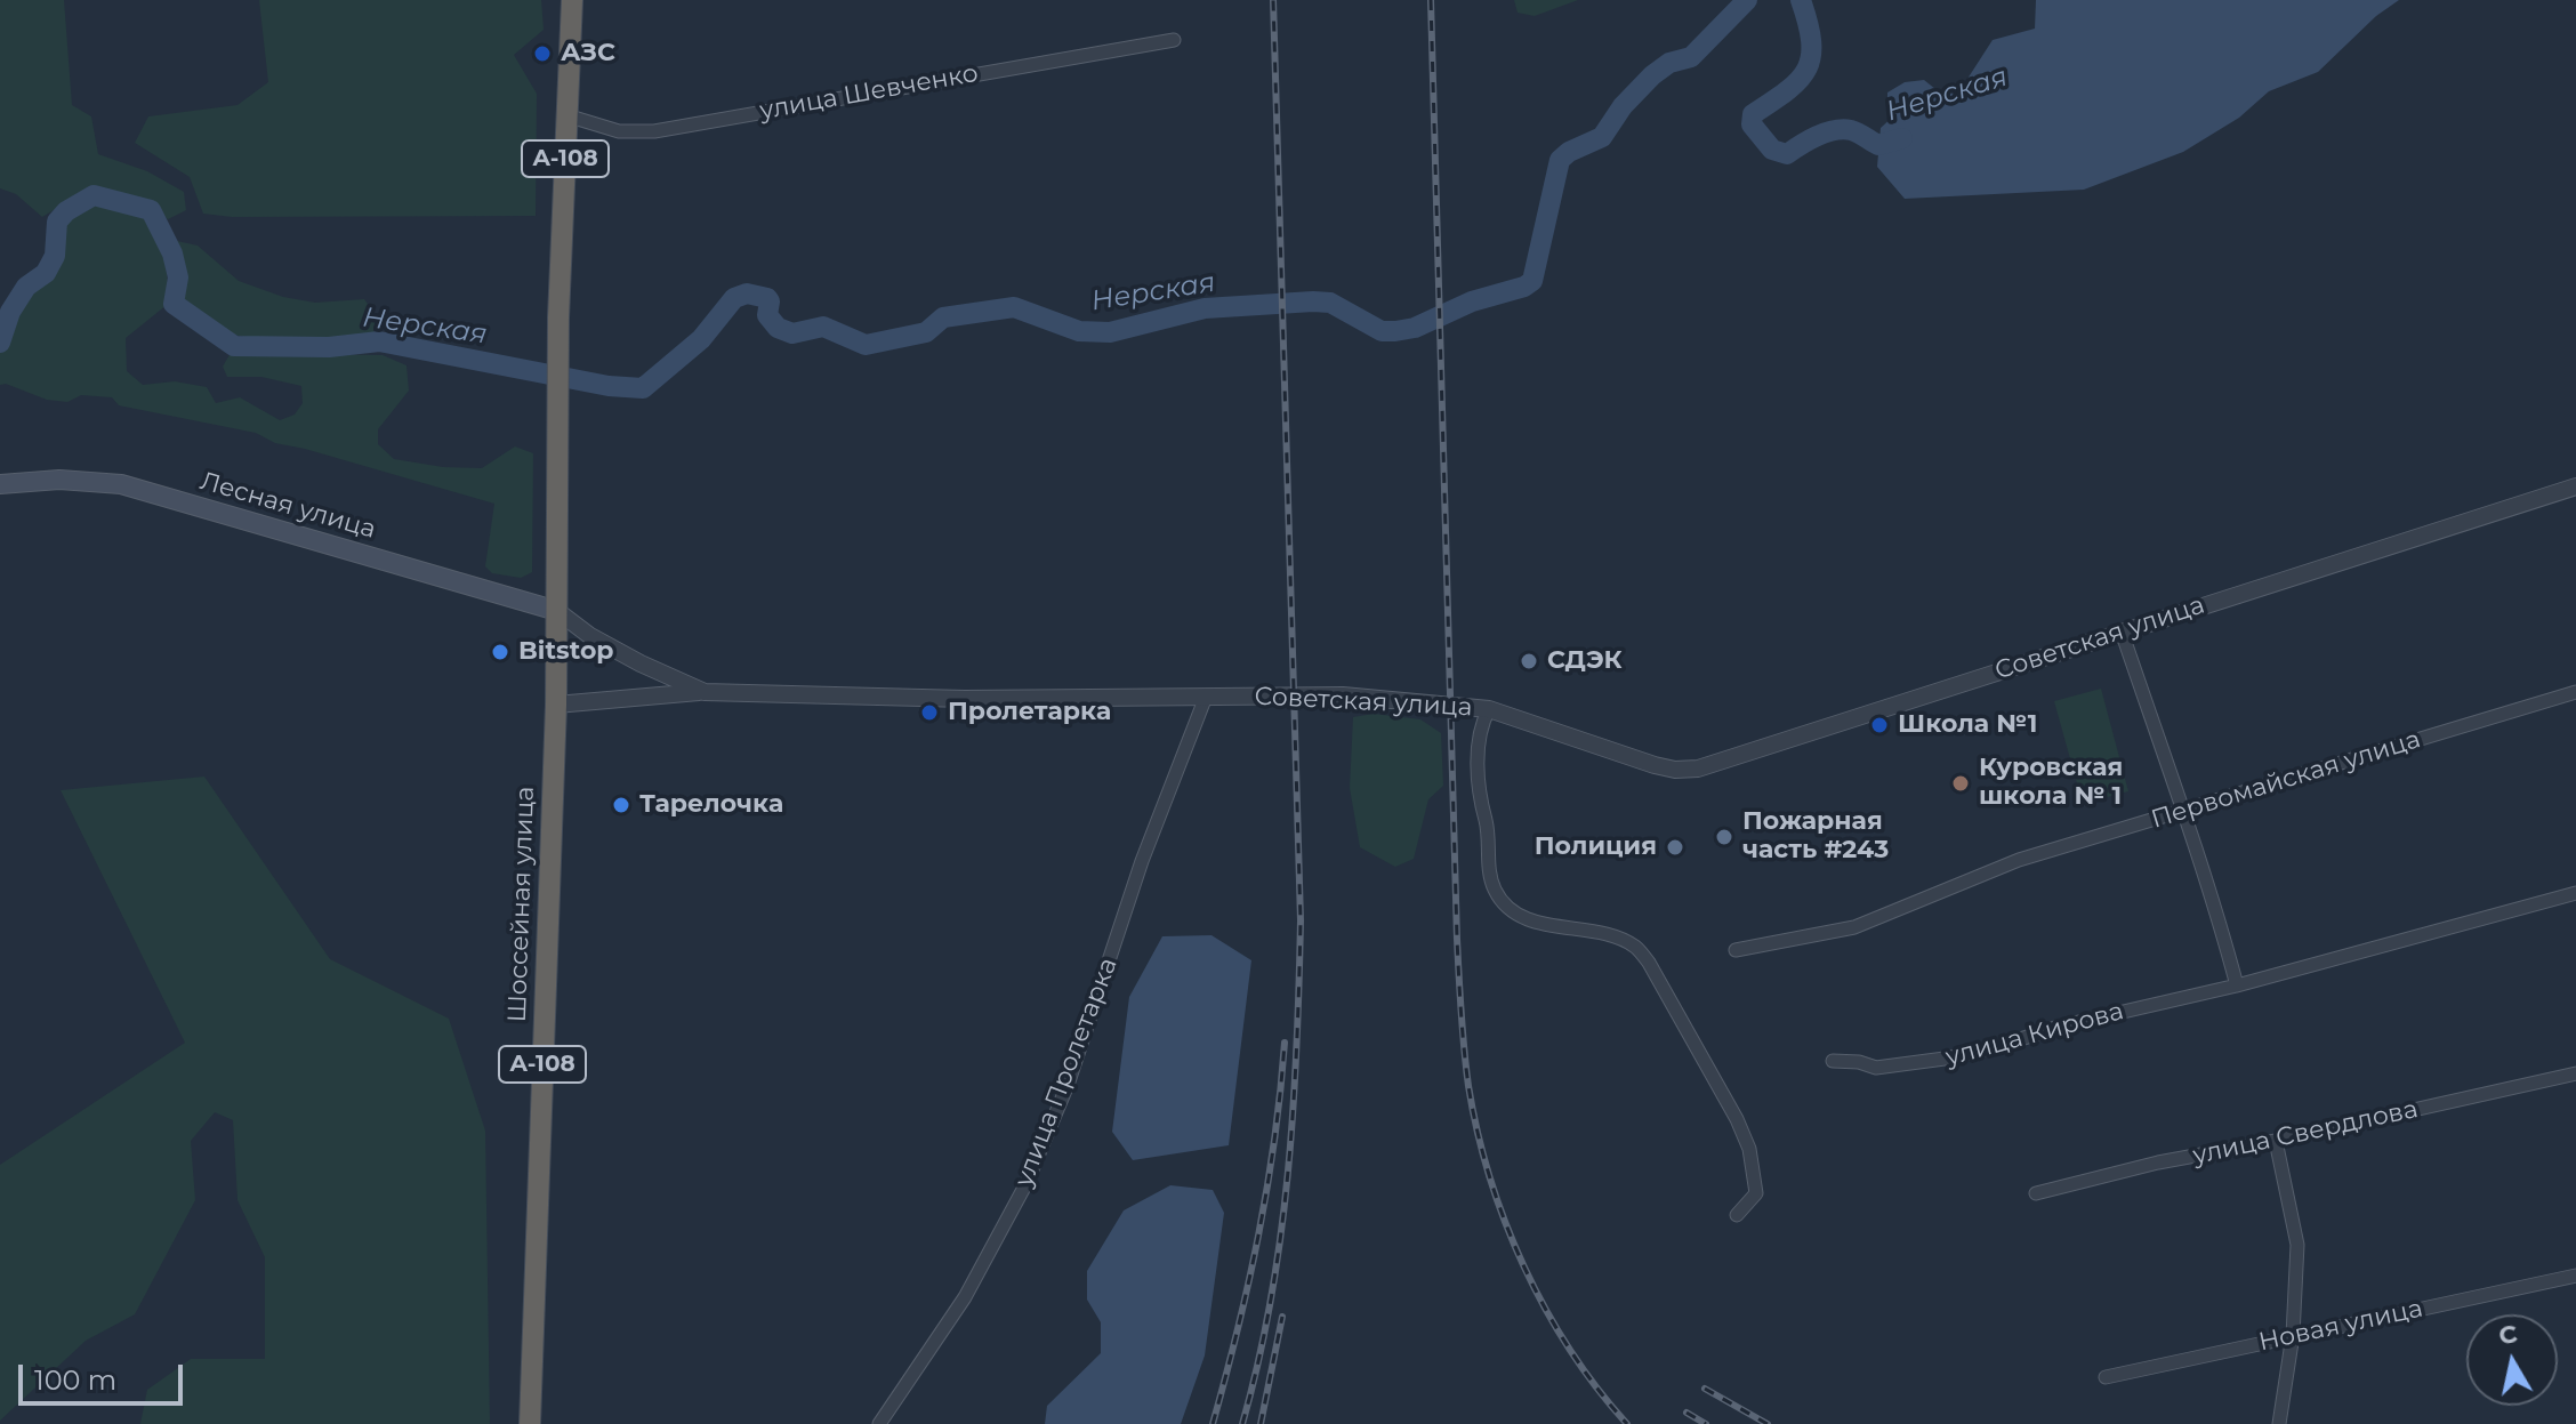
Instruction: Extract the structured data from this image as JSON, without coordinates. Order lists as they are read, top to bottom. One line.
{"streets":{"highway":["А-108","Шоссейная улица"],"main road":["Лесная улица"],"street":["улица Шевченко","Советская улица","Первомайская улица","улица Кирова","улица Пролетарка","улица Свердлова","Новая улица"]},"crossings":[["улица Шевченко","А-108"],["улица Шевченко","Шоссейная улица"],["А-108","Шоссейная улица"],["Лесная улица","Советская улица"],["Лесная улица","Шоссейная улица"],["Советская улица","Шоссейная улица"],["Советская улица","улица Пролетарка"]],"water":["Нерская"],"places":["АЗС","Bitstop","СДЭК","Пролетарка","Школа №1","Куровская школа № 1","Тарелочка","Пожарная часть #243","Полиция"],"scale_bar":"100 m","north":"top"}
